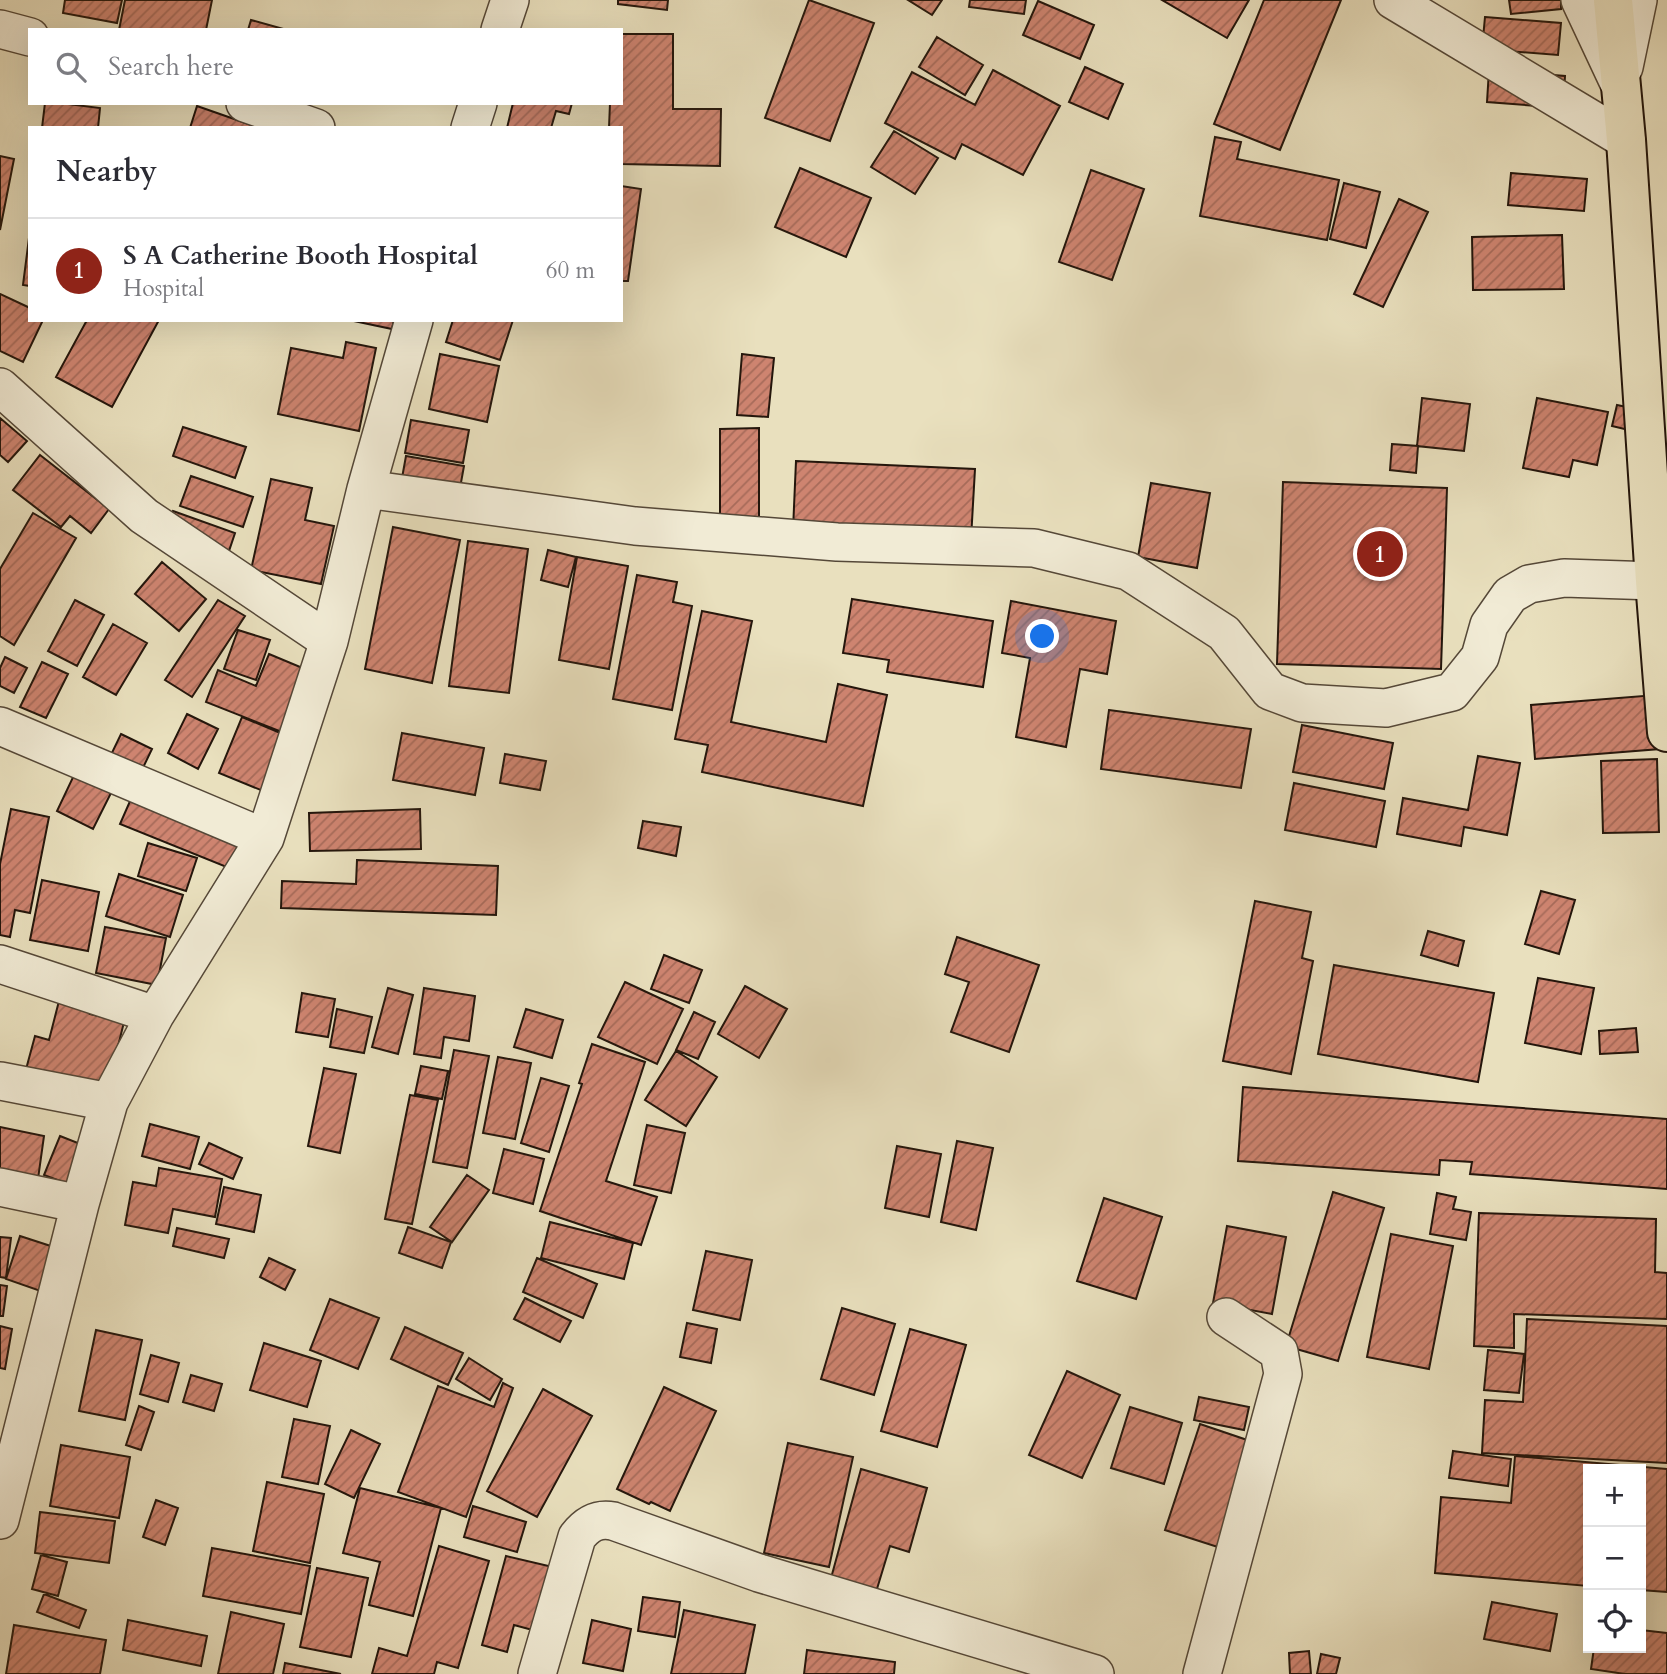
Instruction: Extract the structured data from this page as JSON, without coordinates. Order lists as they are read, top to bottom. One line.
{"page":{"search":"Search here","heading":"Nearby","list":[{"mark":"1","name":"S A Catherine Booth Hospital","note":"Hospital","value":"60 m"}],"pins":"1","map_buttons":["+","−"]}}
